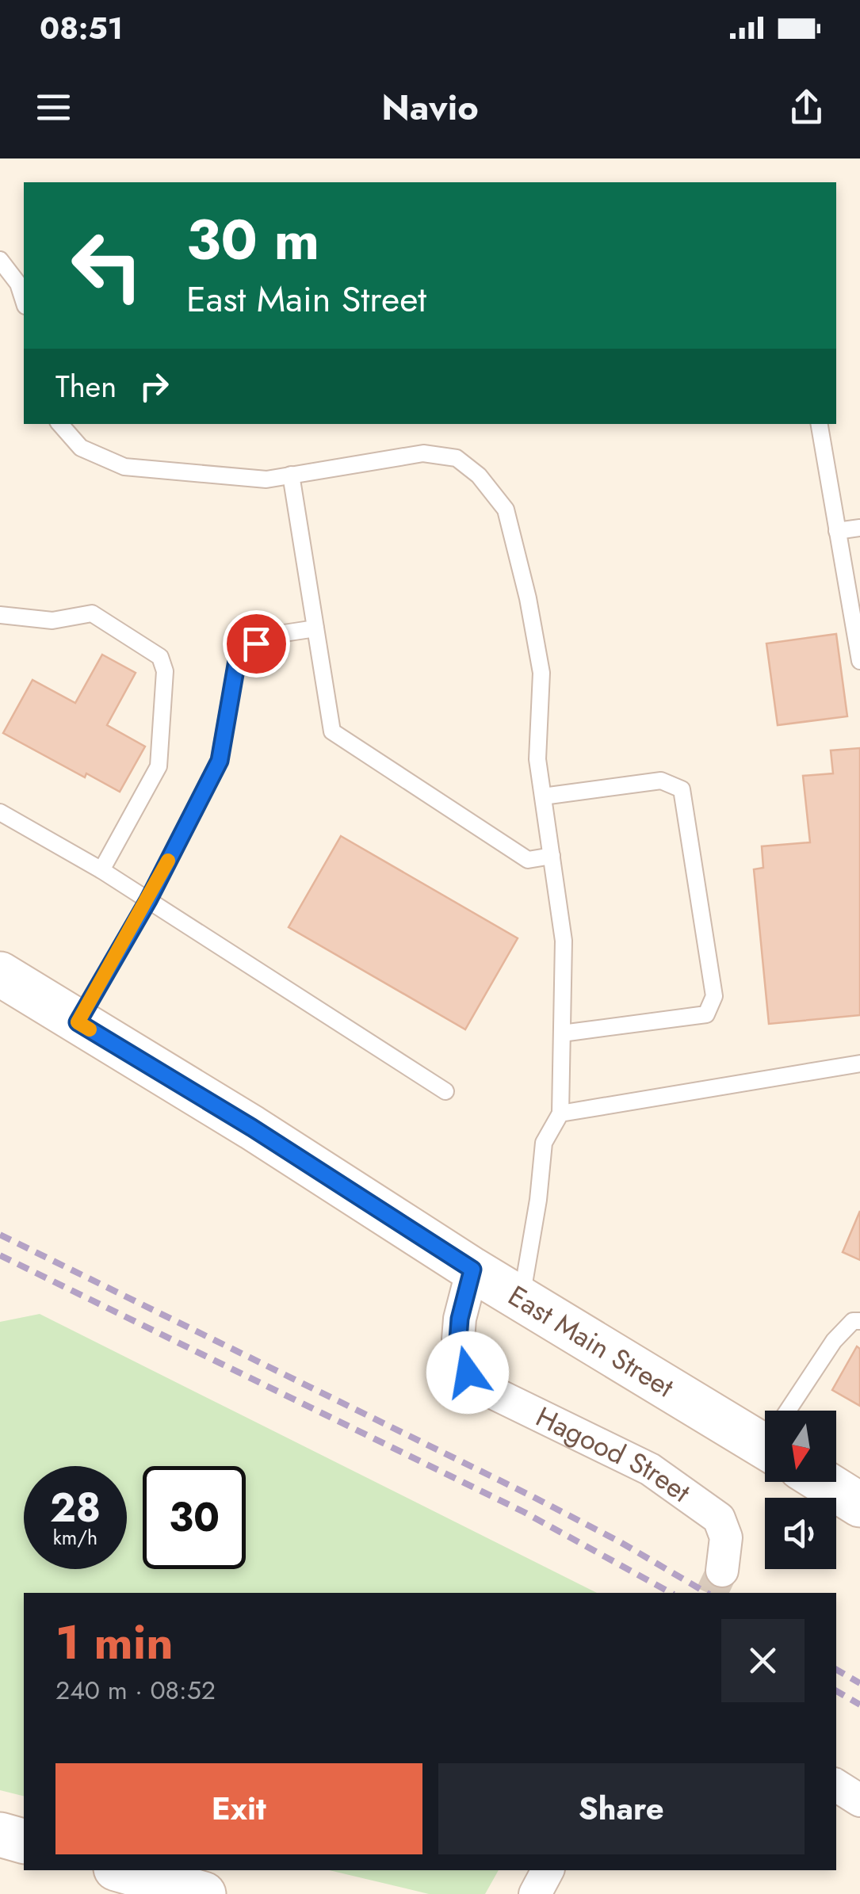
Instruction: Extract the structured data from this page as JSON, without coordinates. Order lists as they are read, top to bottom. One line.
{"streets":{"main road":["East Main Street"],"street":["Hagood Street"]},"crossings":[["East Main Street","Hagood Street"]],"north":"bottom","page":{"status":"08:51","header":"Navio","turn":["30 m","East Main Street"],"then":"Then","speed":"28 km/h","limit":"30","heading":["1 min","240 m · 08:52"],"buttons":["Exit","Share"]}}
